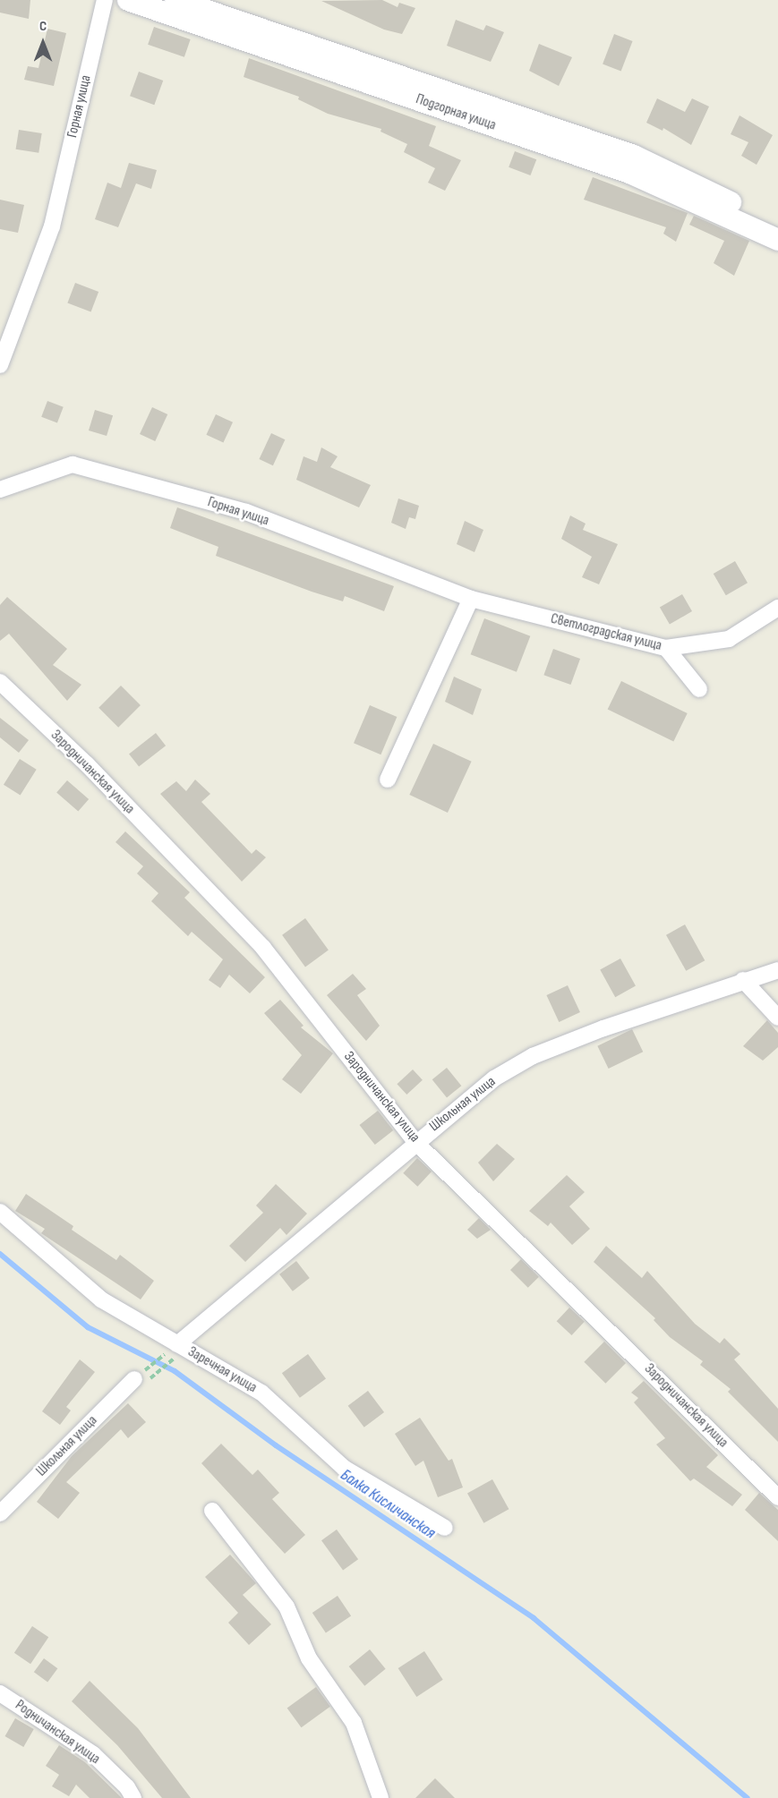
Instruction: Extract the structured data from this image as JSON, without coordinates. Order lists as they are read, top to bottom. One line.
{"streets":{"street":["Горная улица","Подгорная улица","Светлоградская улица","Зародничанская улица","Школьная улица","Заречная улица","Родничанская улица"]},"crossings":[["Горная улица","Светлоградская улица"],["Зародничанская улица","Школьная улица"],["Школьная улица","Заречная улица"]],"water":["Балка Кисличанская"],"north":"top"}
